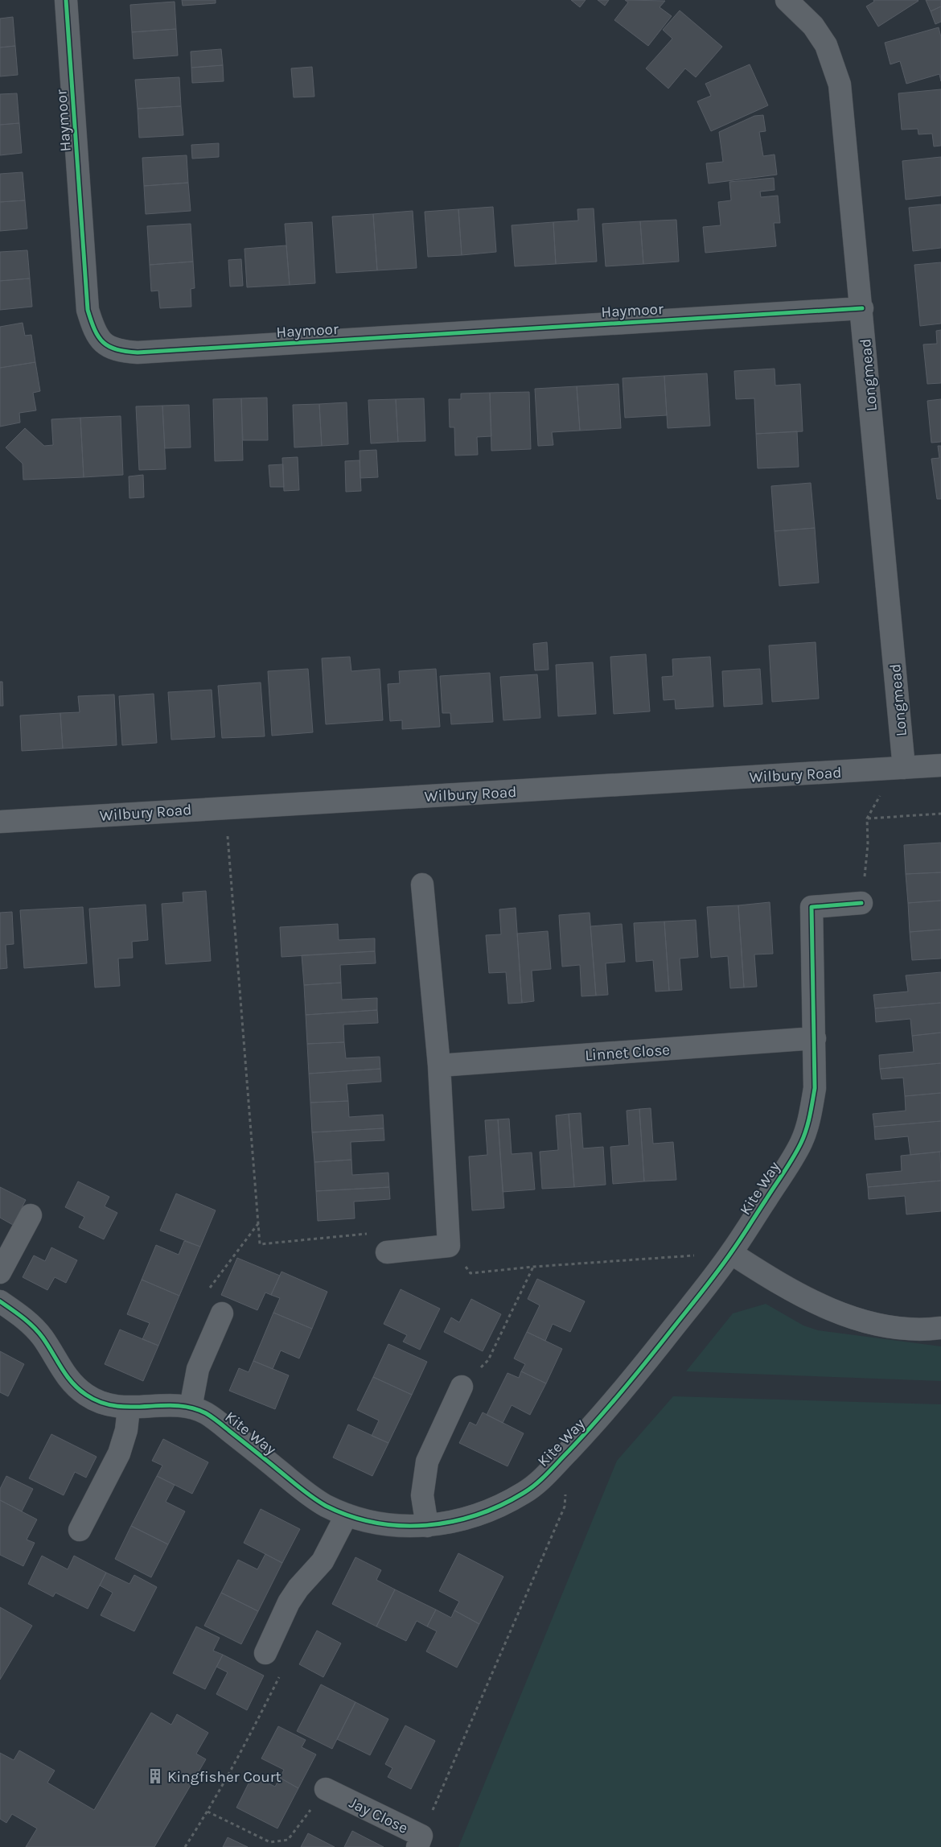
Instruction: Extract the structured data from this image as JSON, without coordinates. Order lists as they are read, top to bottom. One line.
{"streets":{"street":["Haymoor","Longmead","Wilbury Road","Linnet Close","Kite Way","Jay Close"]},"crossings":[["Haymoor","Longmead"],["Longmead","Wilbury Road"],["Linnet Close","Kite Way"]],"places":{"building":["Kingfisher Court"]}}
